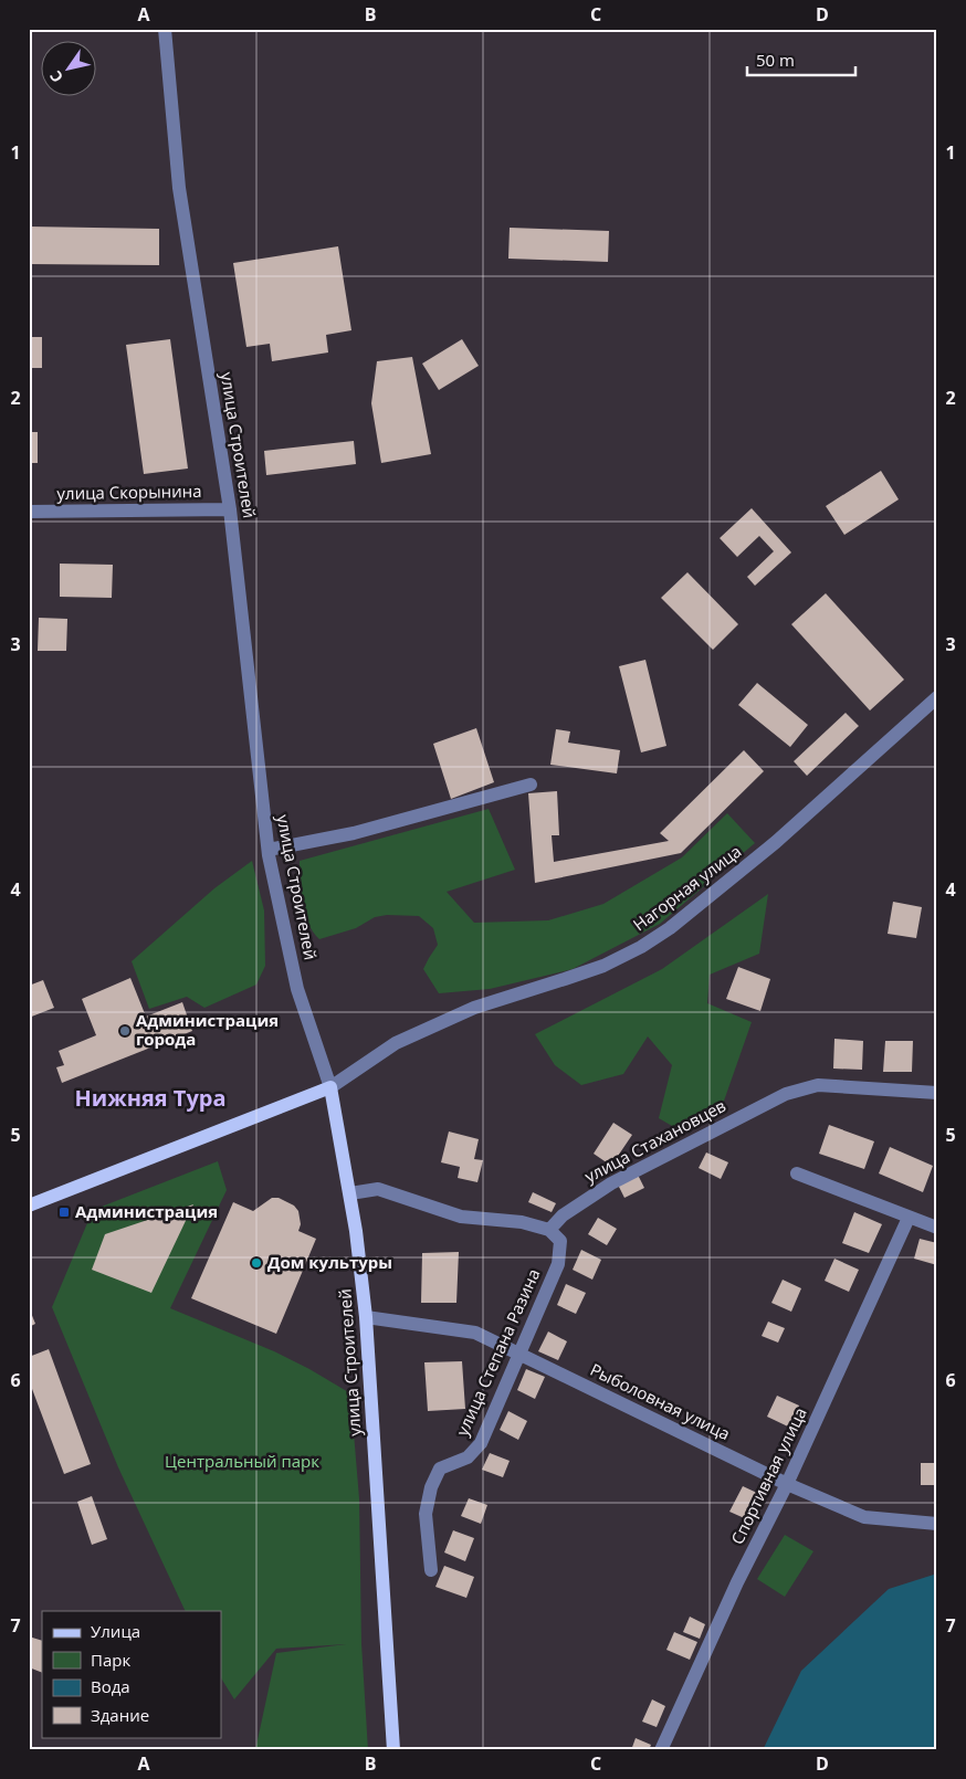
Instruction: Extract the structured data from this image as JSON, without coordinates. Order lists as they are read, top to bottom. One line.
{"streets":{"main road":["улица Строителей"],"street":["улица Скорынина","Нагорная улица","улица Стахановцев","улица Степана Разина","Рыболовная улица","Спортивная улица"]},"crossings":[["улица Строителей","улица Скорынина"],["улица Строителей","Нагорная улица"],["улица Строителей","Рыболовная улица"],["улица Стахановцев","улица Степана Разина"],["улица Степана Разина","Рыболовная улица"],["Рыболовная улица","Спортивная улица"]],"districts":["Нижняя Тура"],"parks":["Центральный парк"],"places":{"other":["Администрация города","Дом культуры"],"transit":["Администрация"]},"legend":["Улица","Парк","Вода","Здание"],"scale_bar":"50 m","north":"bottom left","grid":{"columns":["A","B","C","D"],"rows":["1","2","3","4","5","6","7"]}}
